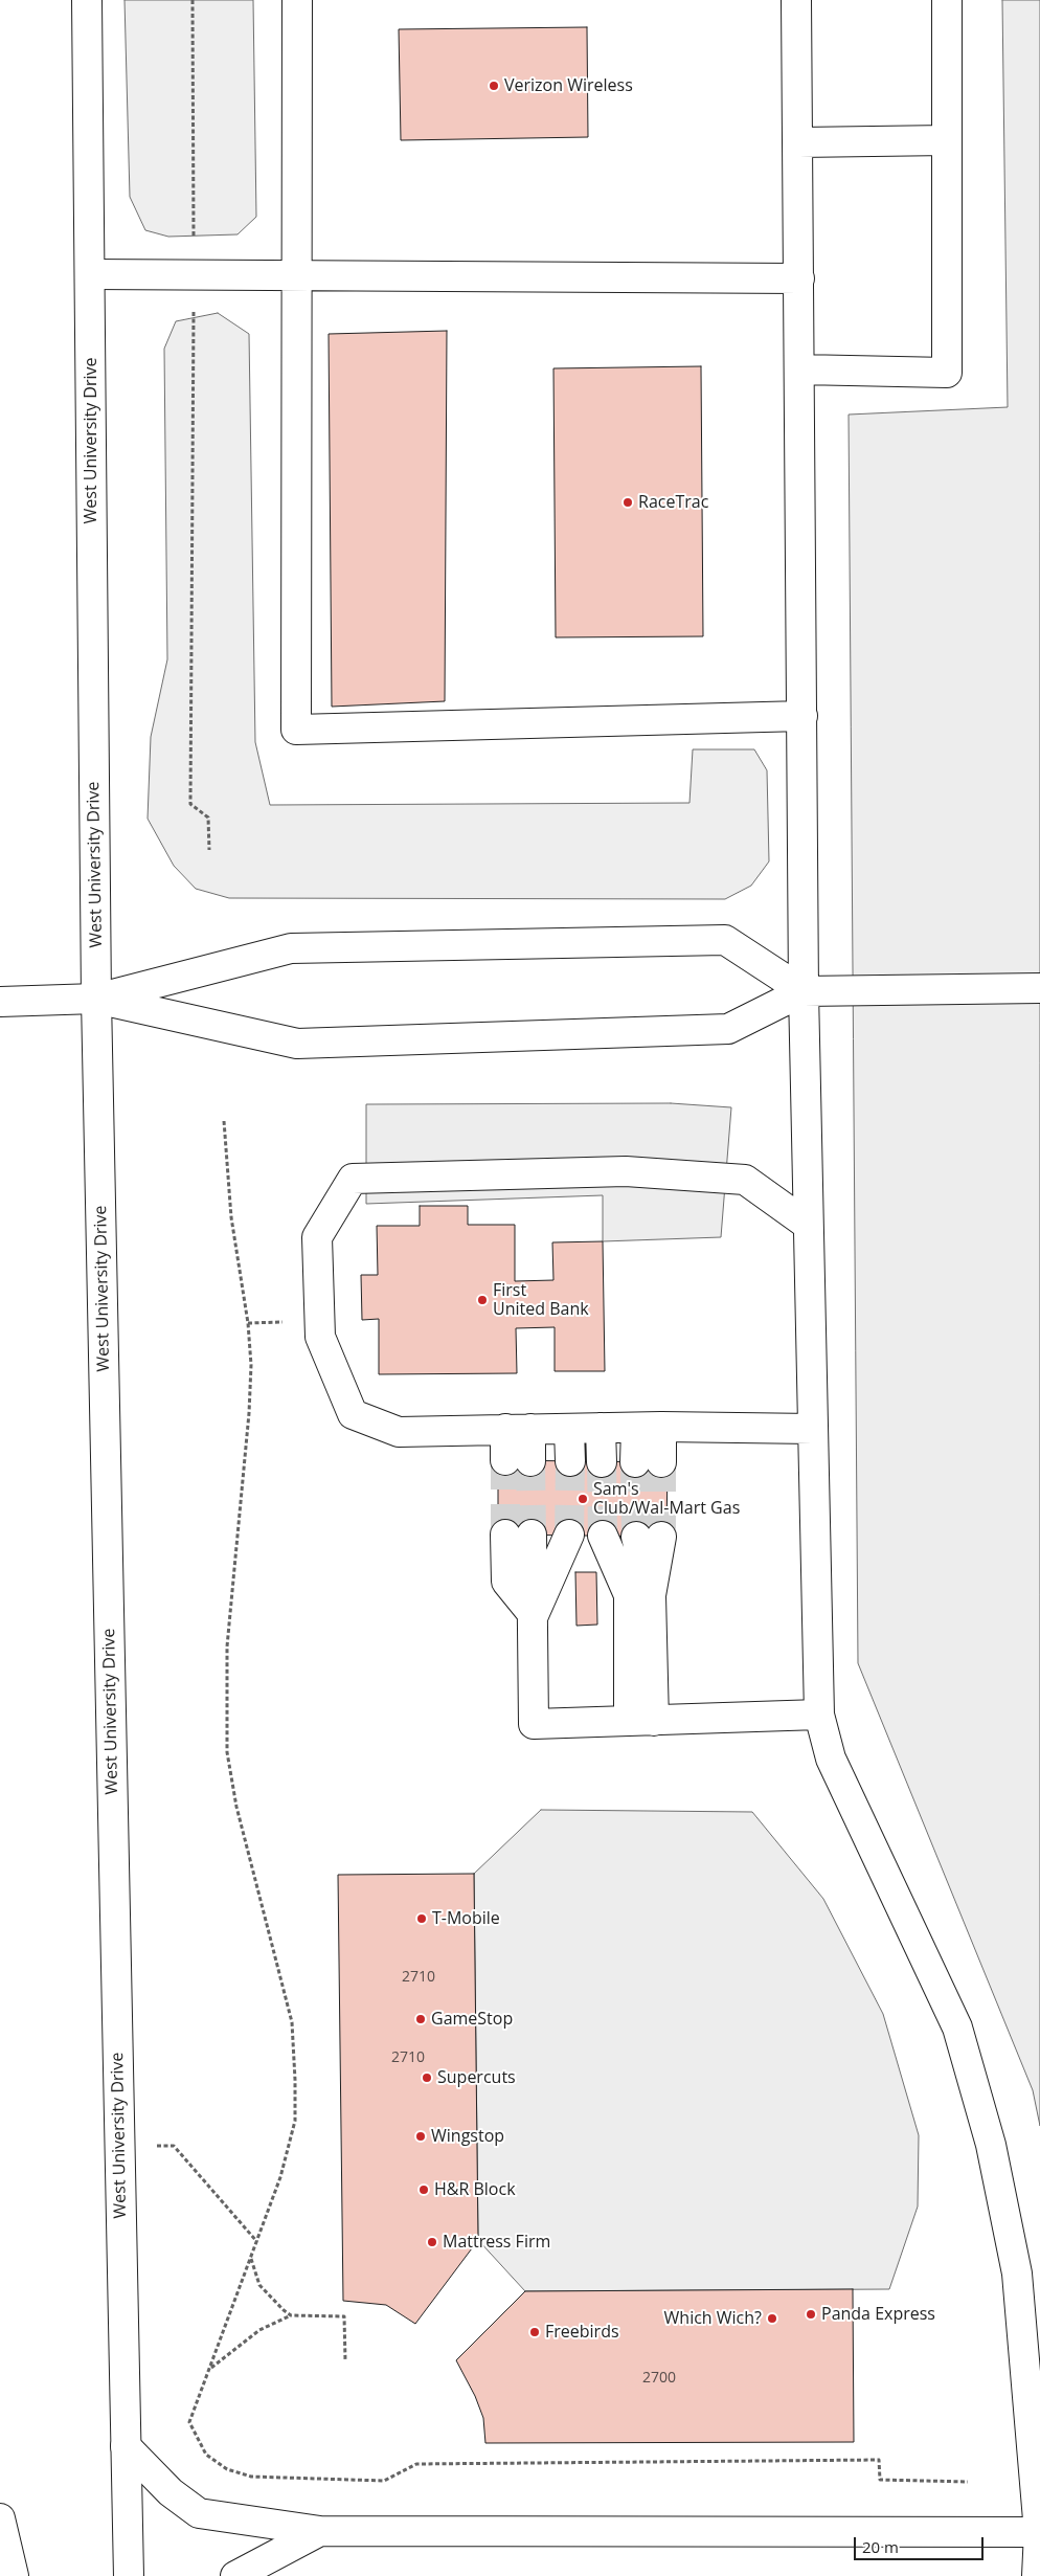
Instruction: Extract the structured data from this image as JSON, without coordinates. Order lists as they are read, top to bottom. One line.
{"streets":{"main road":["West University Drive"]},"places":["Verizon Wireless","RaceTrac","First United Bank","Sam's Club/Wal-Mart Gas","T-Mobile","GameStop","Supercuts","Wingstop","H&R Block","Mattress Firm","Panda Express","Which Wich?","Freebirds"],"house_numbers":["2710","2710","2700"],"scale_bar":"20 m"}
